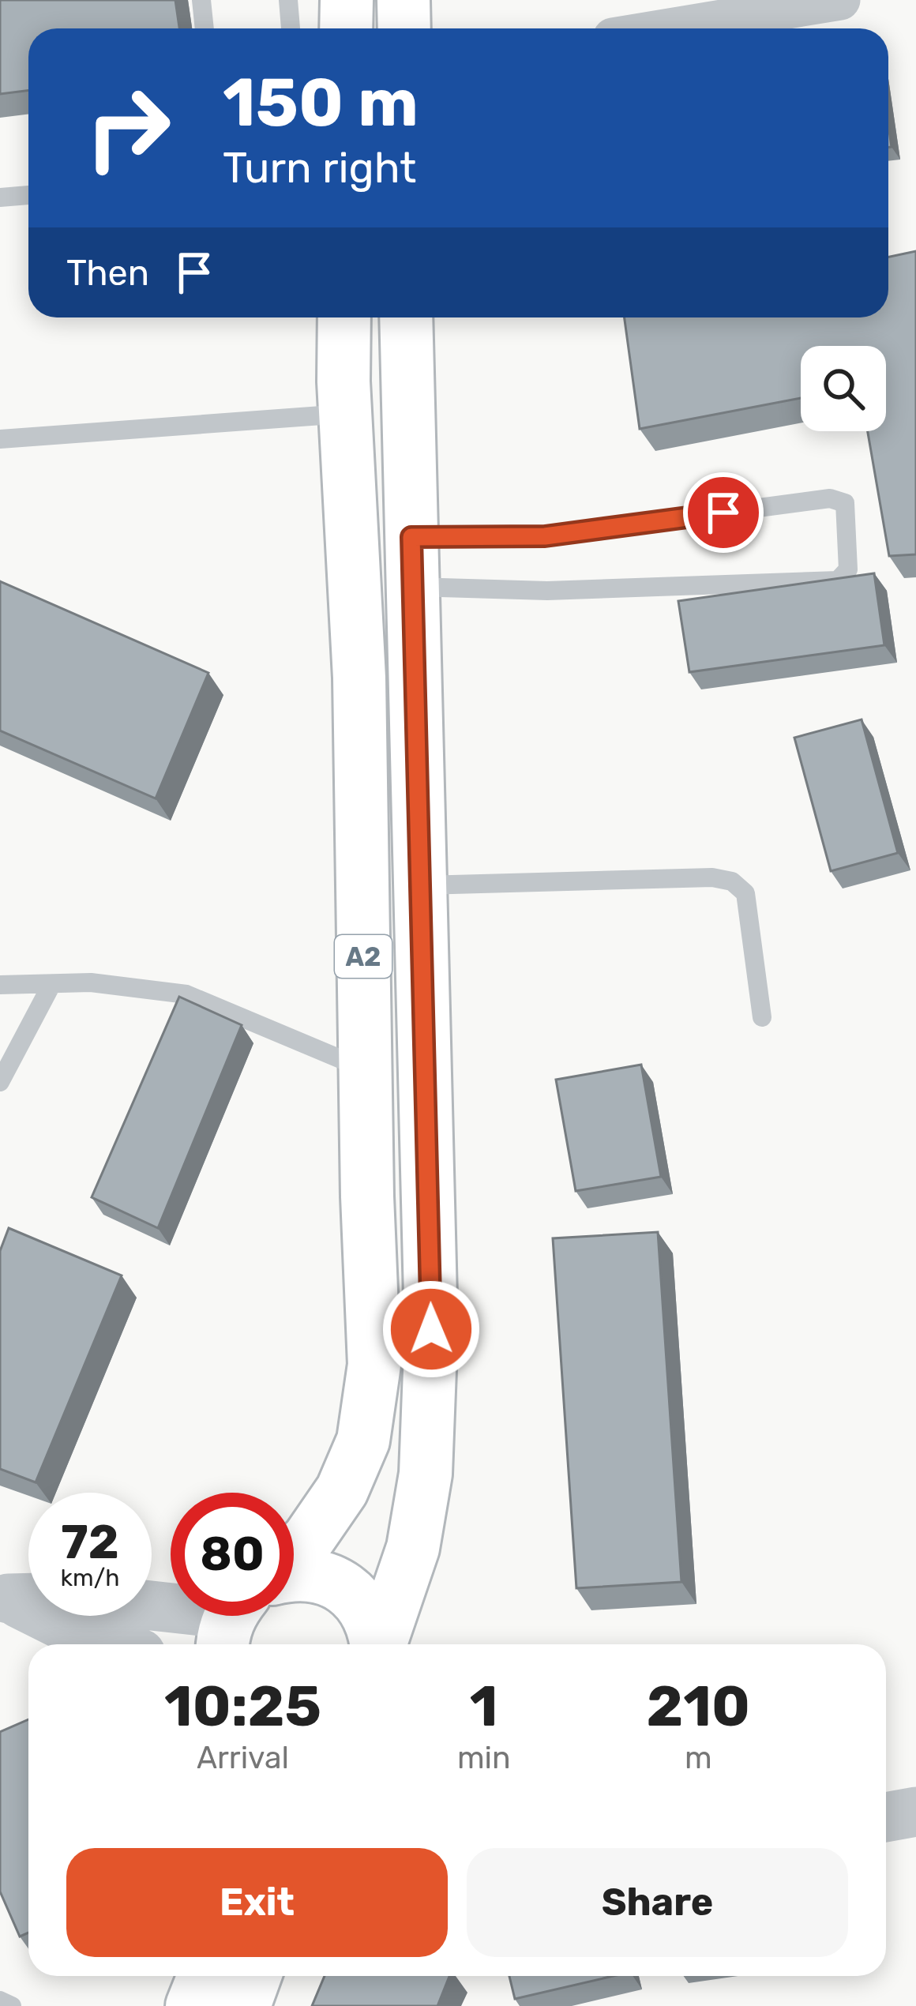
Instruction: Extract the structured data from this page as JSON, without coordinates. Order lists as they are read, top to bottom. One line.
{"streets":{"highway":["A2"]},"page":{"turn":["150 m","Turn right"],"then":"Then","speed":"72 km/h","limit":"80","eta":["10:25","Arrival","1","min","210","m"],"buttons":["Exit","Share"]}}
